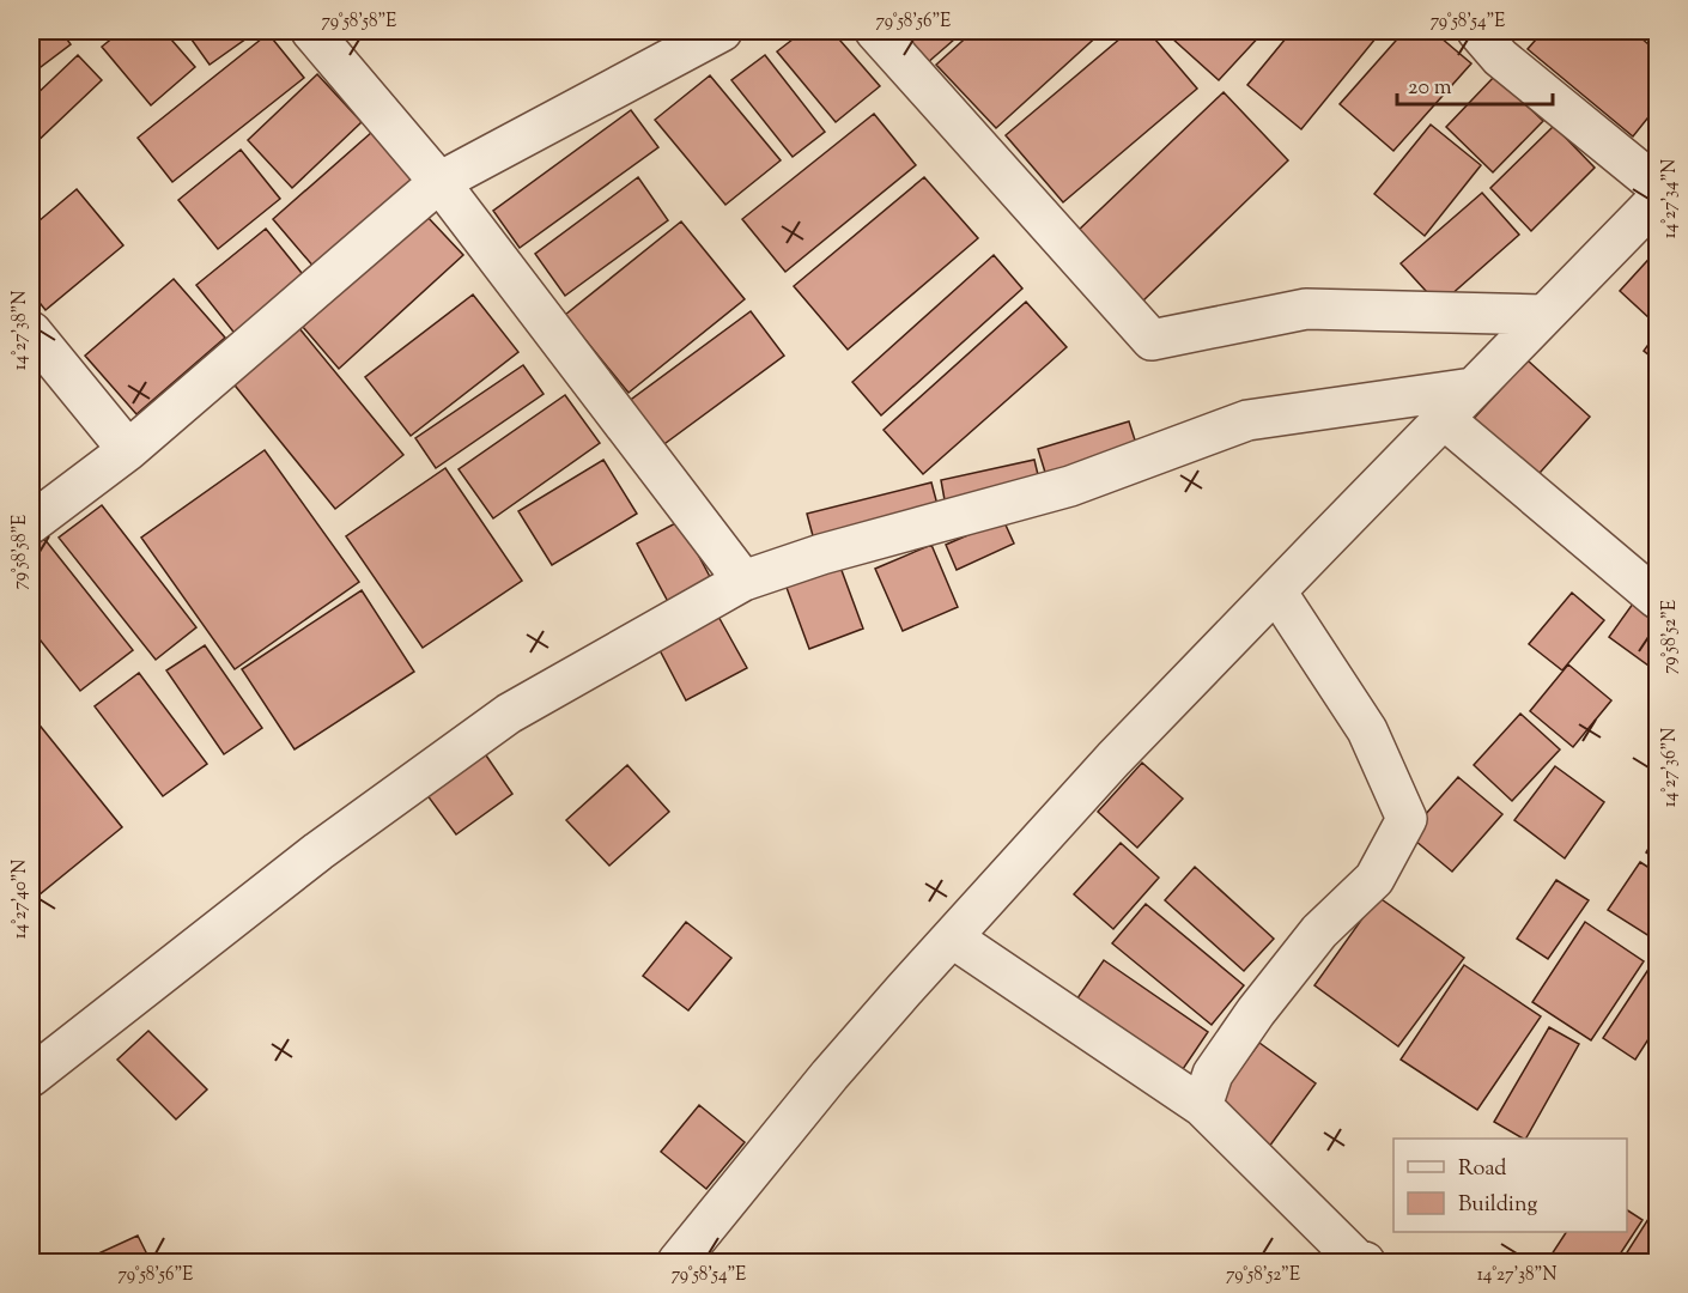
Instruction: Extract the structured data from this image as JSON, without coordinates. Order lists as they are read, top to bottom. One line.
{"legend":["Road","Building"],"scale_bar":"20 m","coordinates":["79°58'58\"E","79°58'56\"E","79°58'54\"E","14°27'34\"N","14°27'38\"N","79°58'52\"E","14°27'36\"N","14°27'40\"N"]}
